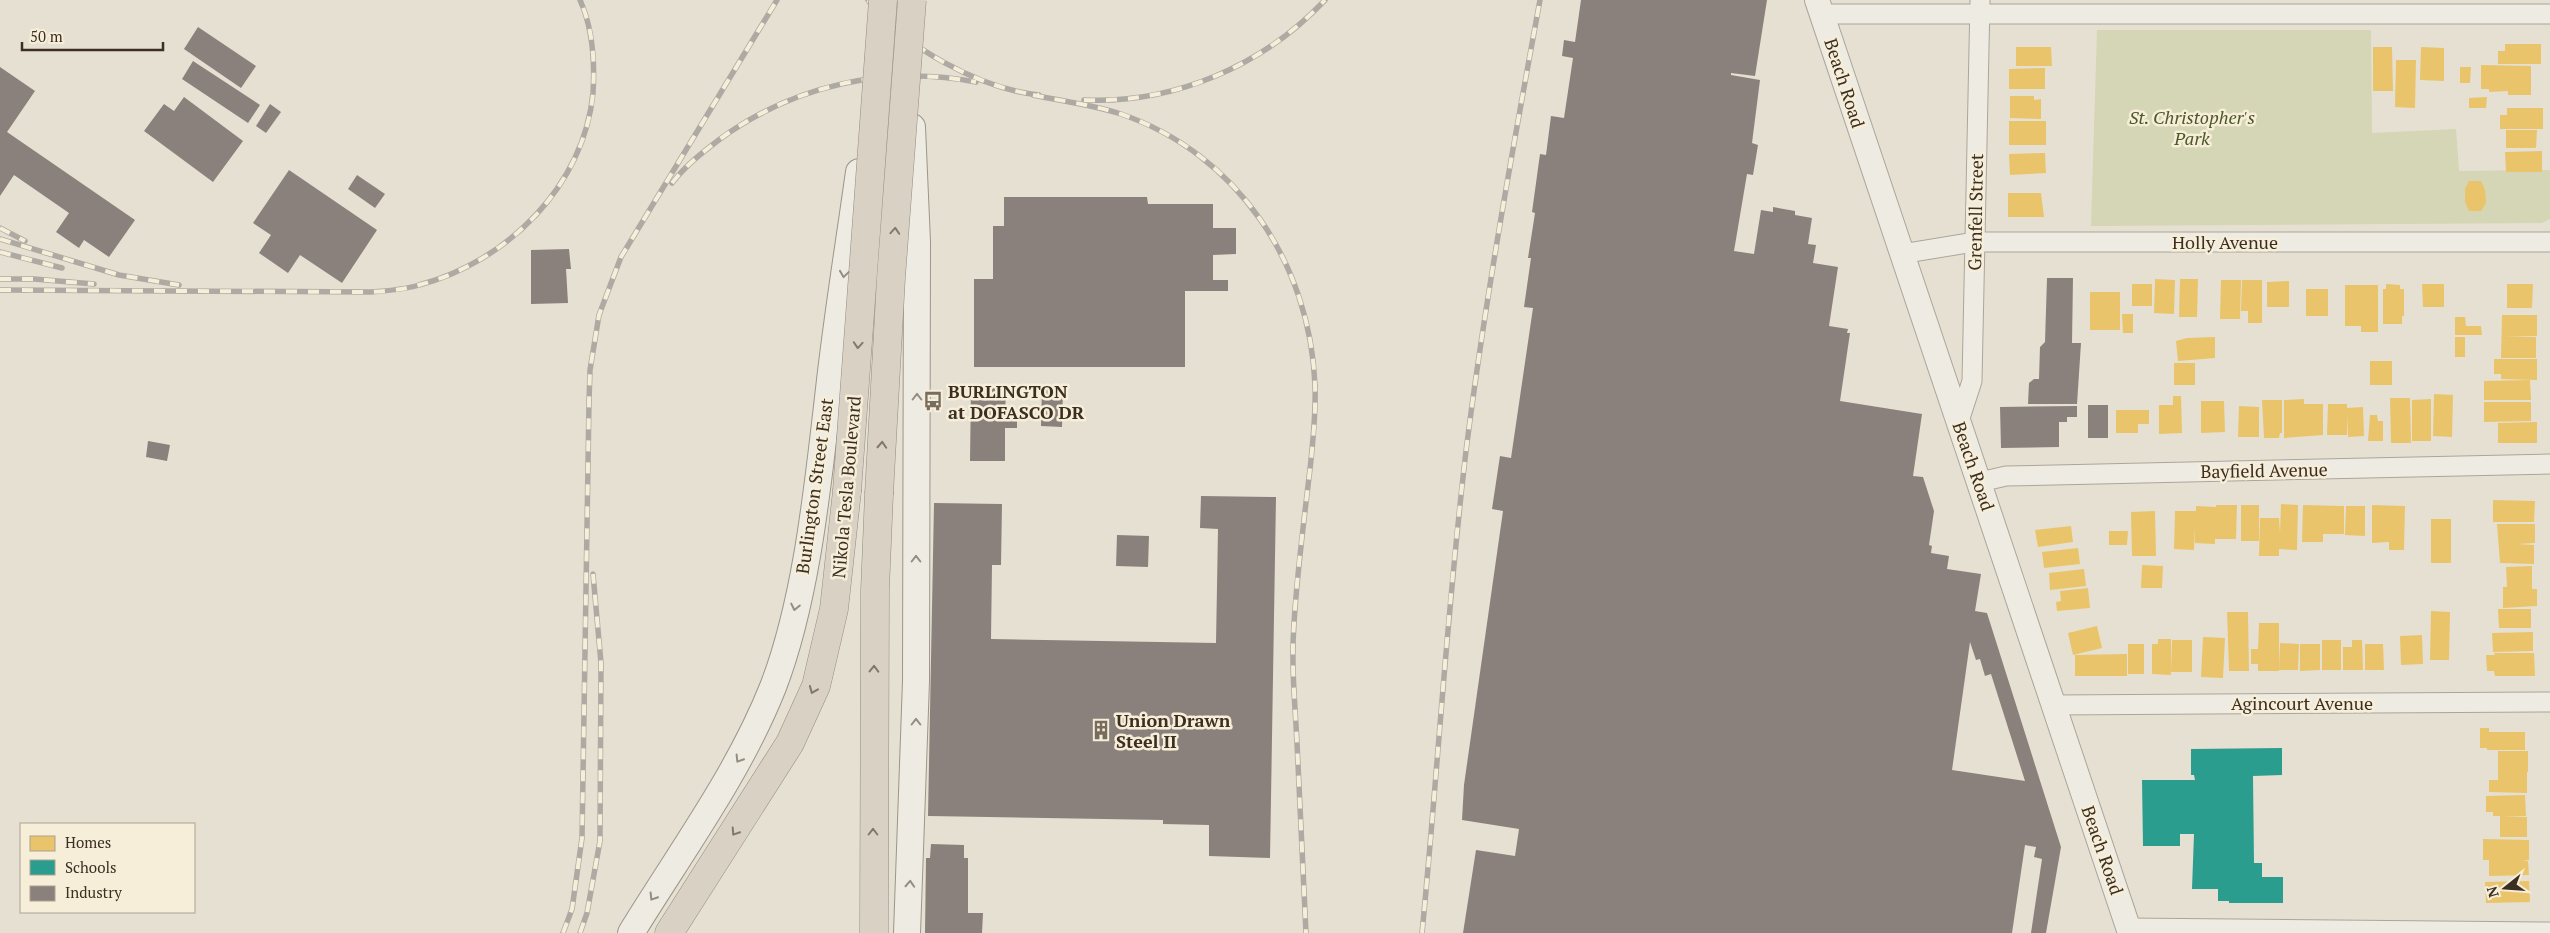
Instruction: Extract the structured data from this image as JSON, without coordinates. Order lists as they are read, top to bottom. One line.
{"streets":{"highway":["Nikola Tesla Boulevard"],"main road":["Burlington Street East"],"street":["Beach Road","Grenfell Street","Holly Avenue","Bayfield Avenue","Agincourt Avenue"]},"crossings":[["Beach Road","Grenfell Street"],["Beach Road","Holly Avenue"],["Beach Road","Bayfield Avenue"],["Beach Road","Agincourt Avenue"],["Grenfell Street","Holly Avenue"],["Burlington Street East","Nikola Tesla Boulevard"]],"parks":["St. Christopher's Park"],"places":{"bus stop":["BURLINGTON at DOFASCO DR"],"building":["Union Drawn Steel II"]},"legend":["Homes","Schools","Industry"],"scale_bar":"50 m","north":"left"}
